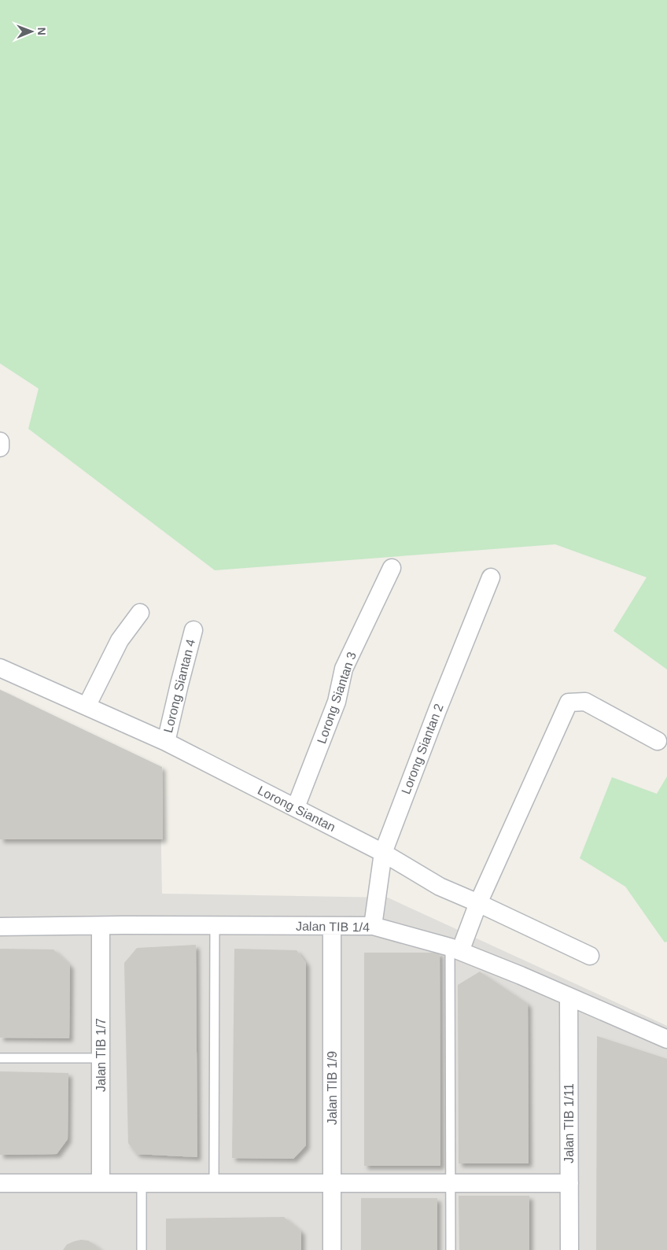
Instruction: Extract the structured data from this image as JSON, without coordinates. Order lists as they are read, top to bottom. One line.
{"streets":{"street":["Lorong Siantan 4","Lorong Siantan 3","Lorong Siantan 2","Lorong Siantan","Jalan TIB 1/4","Jalan TIB 1/7","Jalan TIB 1/9","Jalan TIB 1/11"]},"crossings":[["Lorong Siantan 4","Lorong Siantan"],["Lorong Siantan 3","Lorong Siantan"],["Lorong Siantan 2","Lorong Siantan"],["Lorong Siantan 2","Jalan TIB 1/4"],["Jalan TIB 1/4","Jalan TIB 1/7"],["Jalan TIB 1/4","Jalan TIB 1/9"],["Jalan TIB 1/4","Jalan TIB 1/11"]],"north":"right"}
